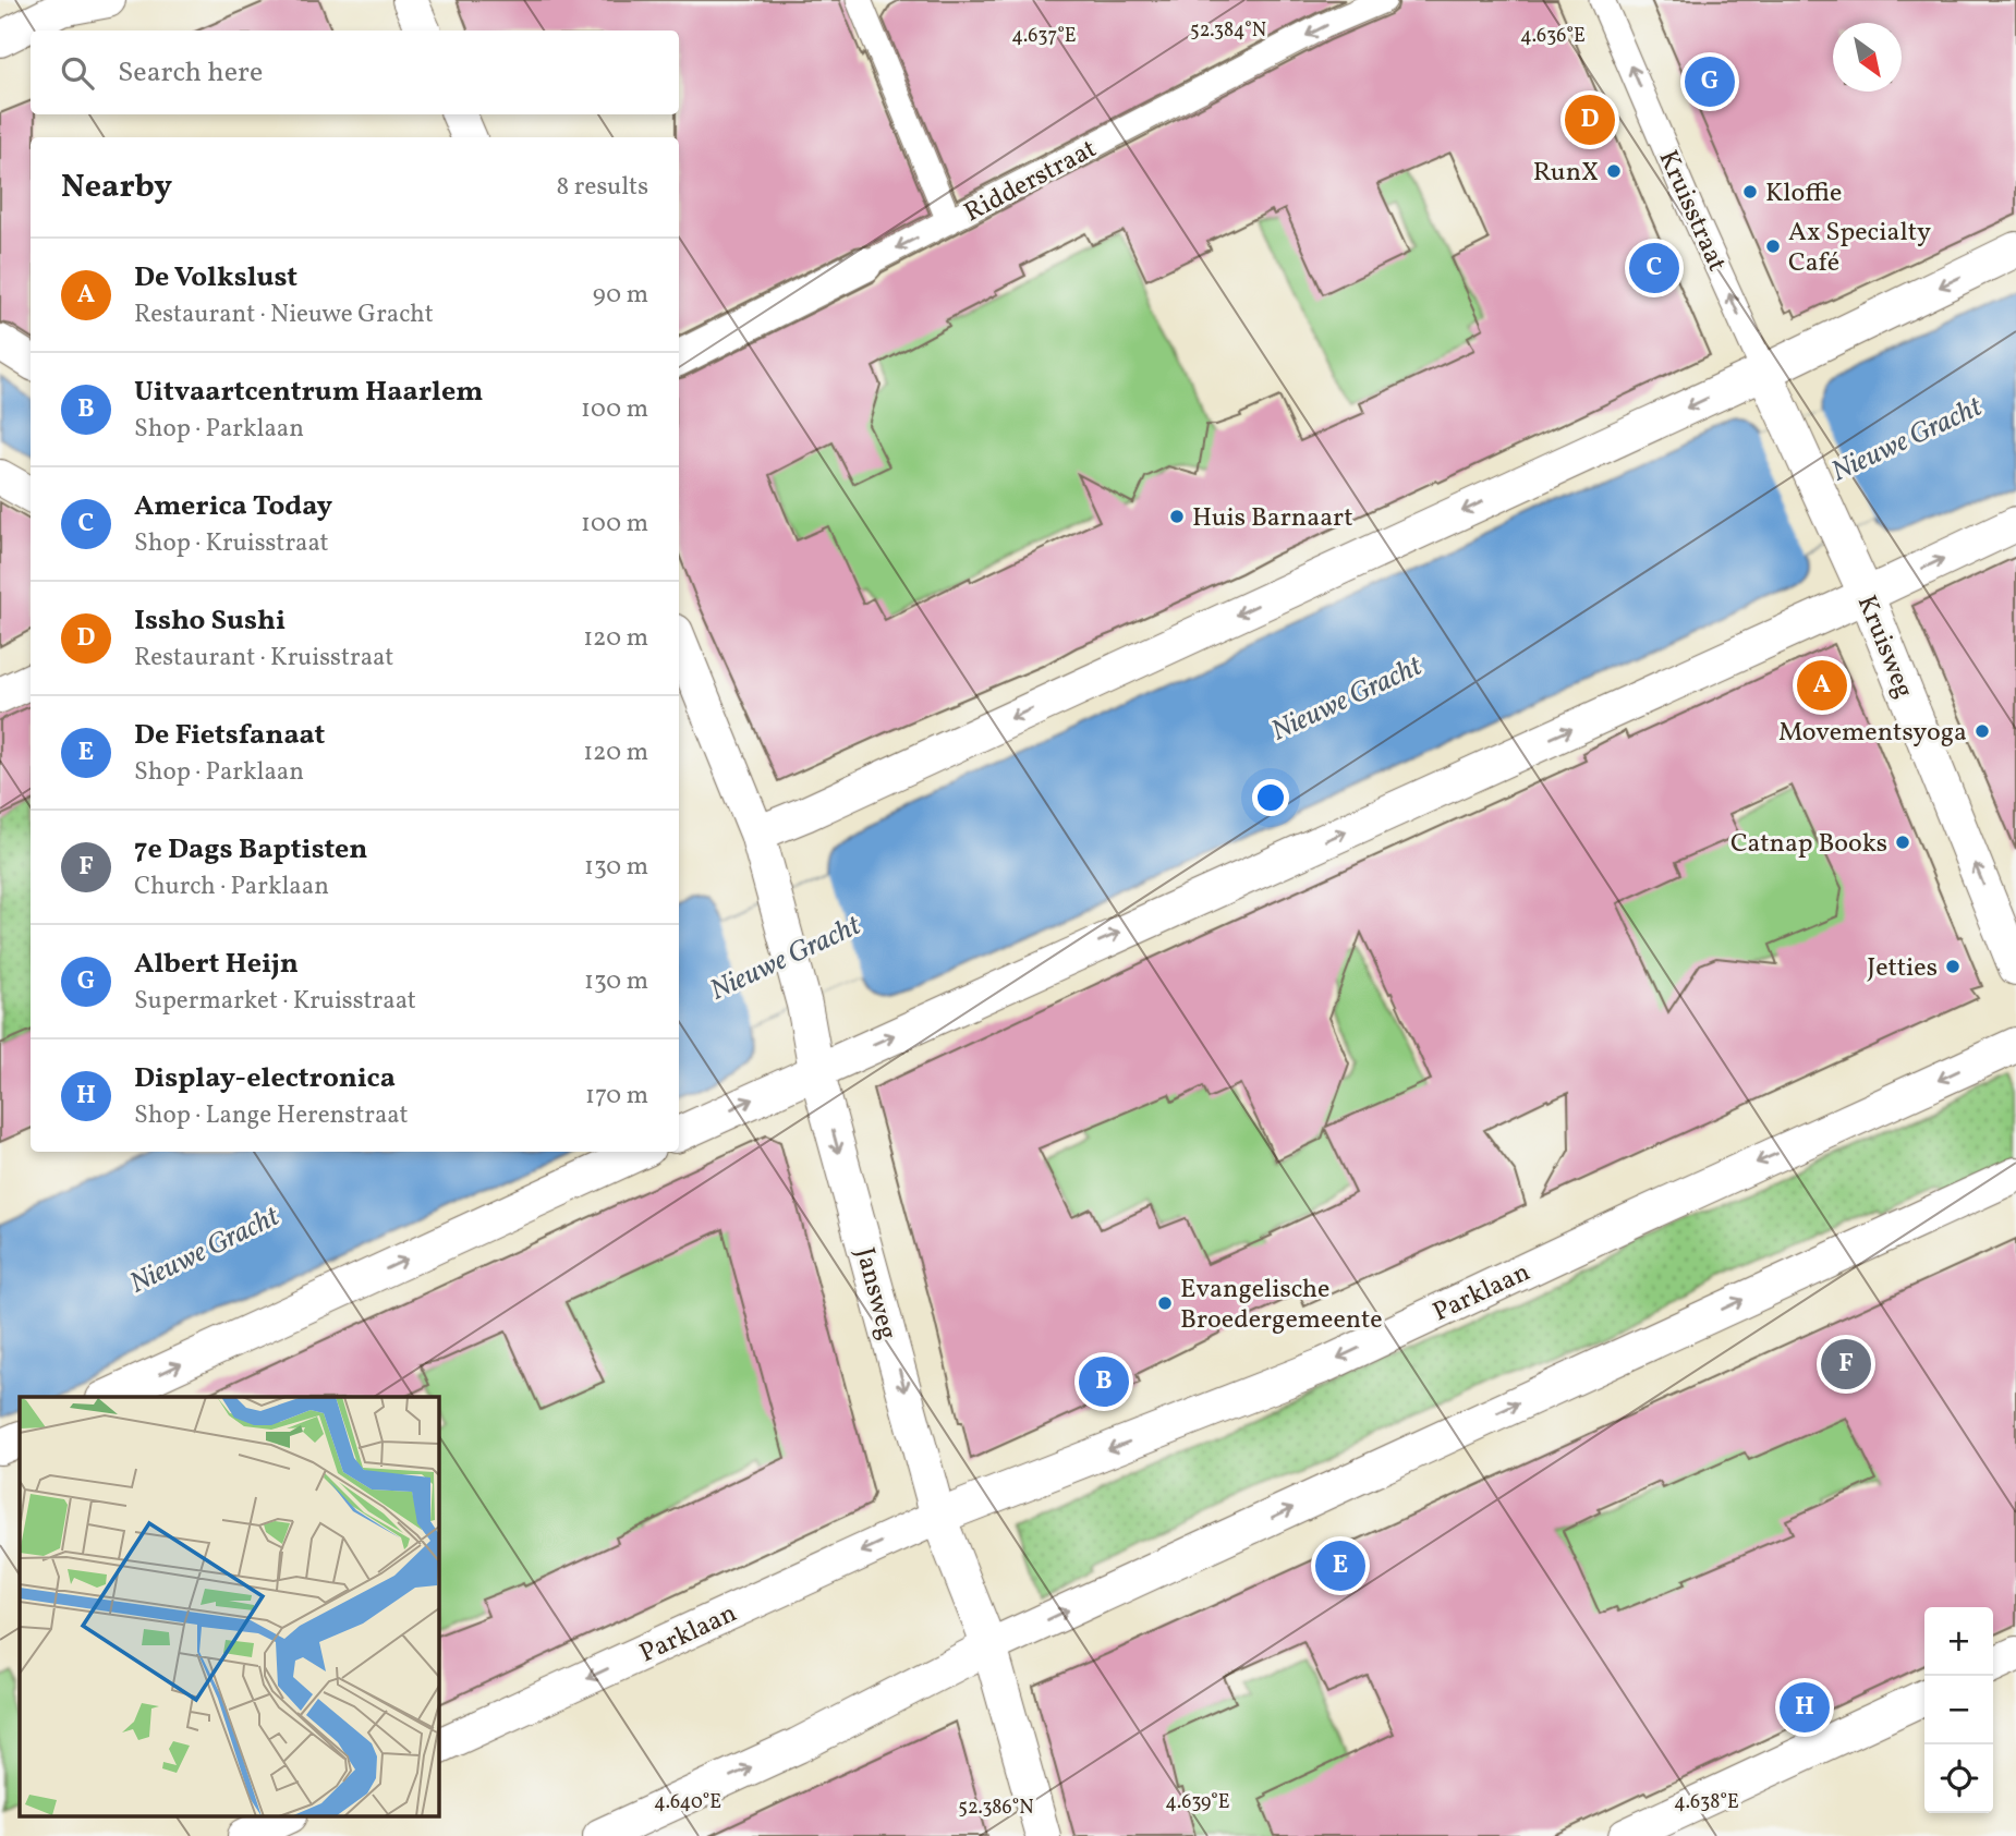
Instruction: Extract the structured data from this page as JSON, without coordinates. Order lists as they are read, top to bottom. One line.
{"streets":{"street":["Ridderstraat","Kruisstraat","Kruisweg","Parklaan","Jansweg"]},"crossings":[["Kruisstraat","Kruisweg"],["Parklaan","Jansweg"]],"one_way":["Ridderstraat","Kruisstraat","Kruisweg","Jansweg"],"water":["Nieuwe Gracht"],"places":["RunX","Kloffie","Ax Specialty Café","Huis Barnaart","Movementsyoga","Catnap Books","Jetties","Evangelische Broedergemeente"],"north":"bottom right","page":{"search":"Search here","pins":["G","D","C","A","F","B","E","H"],"heading":["Nearby","8 results"],"list":[{"mark":"A","name":"De Volkslust","note":"Restaurant · Nieuwe Gracht","value":"90 m"},{"mark":"B","name":"Uitvaartcentrum Haarlem","note":"Shop · Parklaan","value":"100 m"},{"mark":"C","name":"America Today","note":"Shop · Kruisstraat","value":"100 m"},{"mark":"D","name":"Issho Sushi","note":"Restaurant · Kruisstraat","value":"120 m"},{"mark":"E","name":"De Fietsfanaat","note":"Shop · Parklaan","value":"120 m"},{"mark":"F","name":"7e Dags Baptisten","note":"Church · Parklaan","value":"130 m"},{"mark":"G","name":"Albert Heijn","note":"Supermarket · Kruisstraat","value":"130 m"},{"mark":"H","name":"Display-electronica","note":"Shop · Lange Herenstraat","value":"170 m"}],"map_buttons":["+","−"]},"coordinates":["52.384°N","4.637°E","4.636°E","4.640°E","4.639°E","4.638°E","52.386°N"]}
